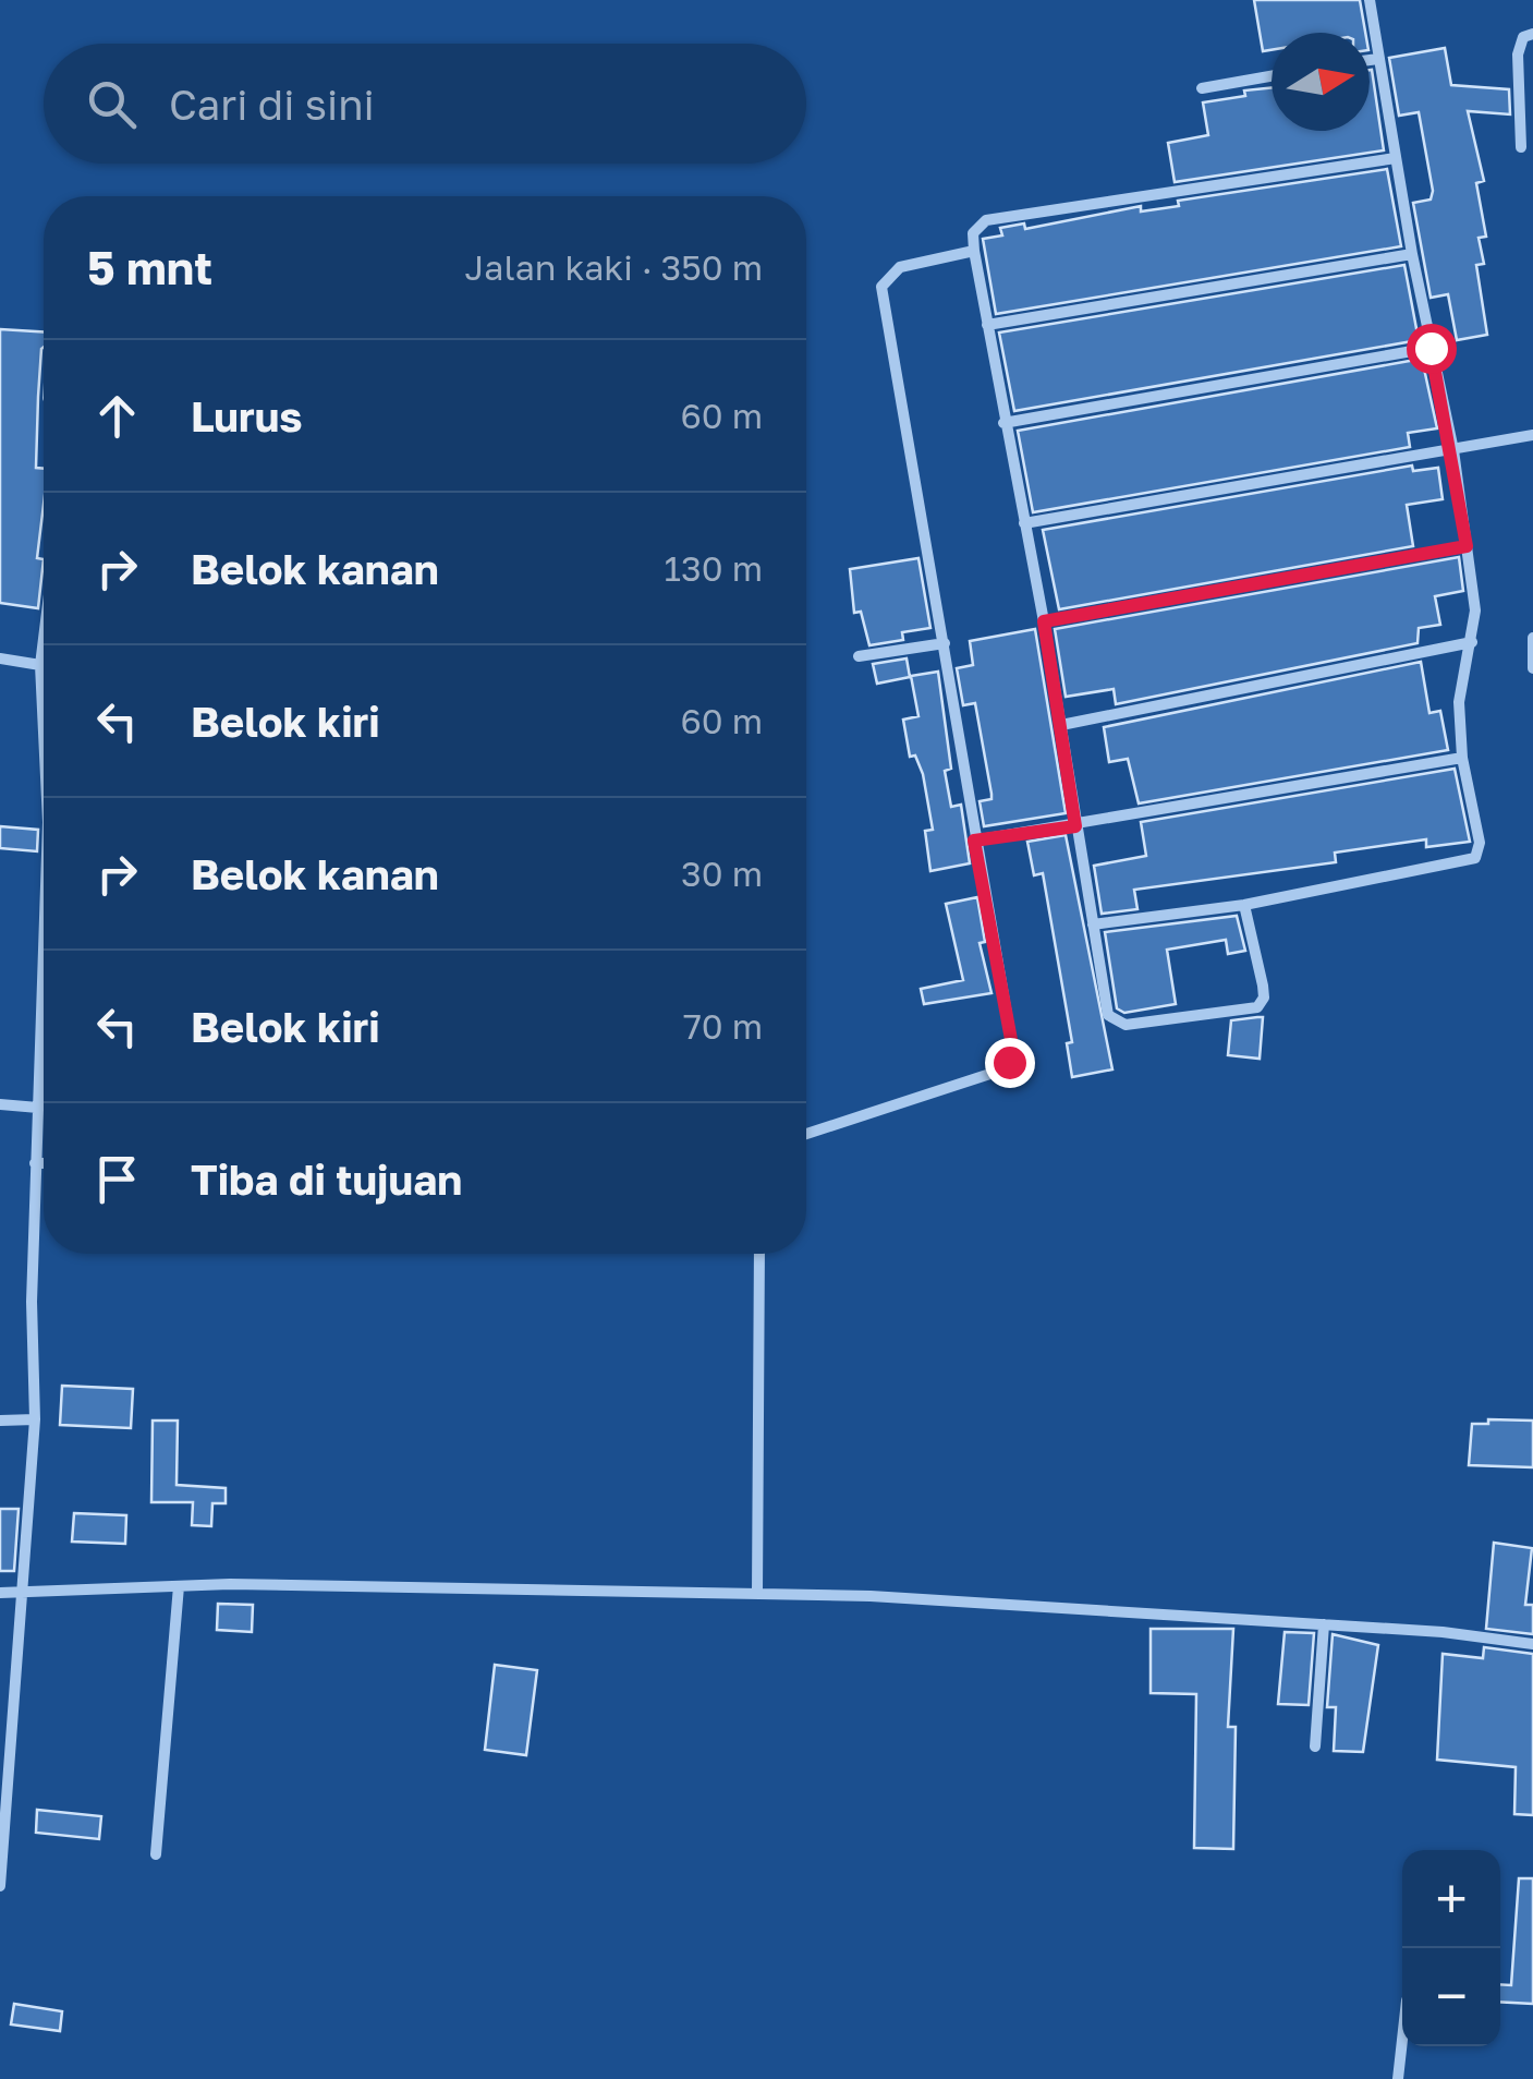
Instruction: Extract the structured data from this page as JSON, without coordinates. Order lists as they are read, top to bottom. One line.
{"north":"right","page":{"search":"Cari di sini","heading":["5 mnt","Jalan kaki · 350 m"],"list":[["Lurus","60 m"],["Belok kanan","130 m"],["Belok kiri","60 m"],["Belok kanan","30 m"],["Belok kiri","70 m"],"Tiba di tujuan"],"map_buttons":["+","−"]}}
